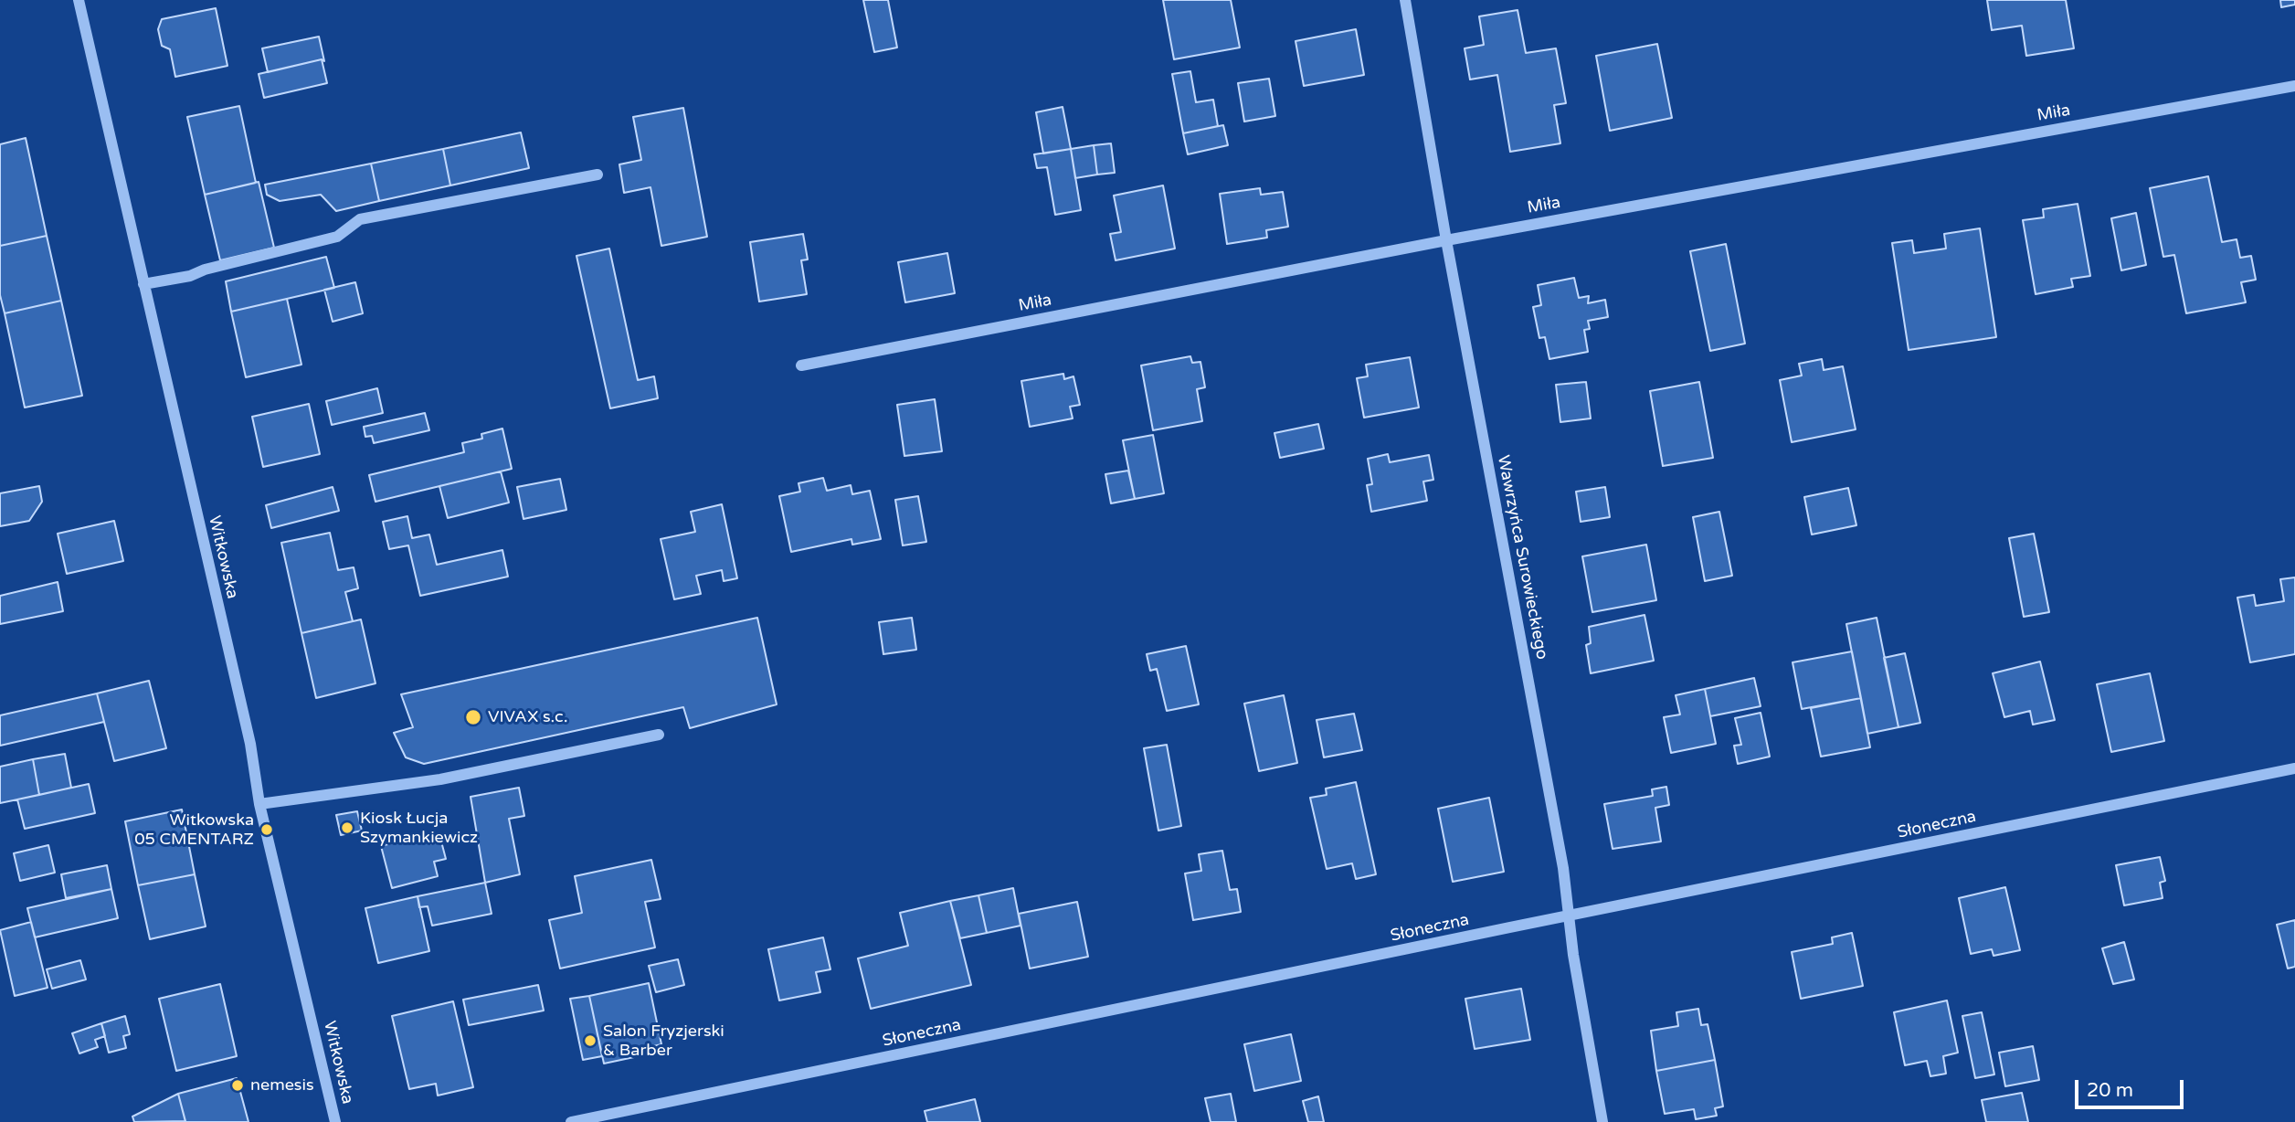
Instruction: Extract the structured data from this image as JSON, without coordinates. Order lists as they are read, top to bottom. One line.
{"streets":{"street":["Miła","Witkowska","Wawrzyńca Surowieckiego","Słoneczna"]},"crossings":[["Miła","Wawrzyńca Surowieckiego"],["Wawrzyńca Surowieckiego","Słoneczna"]],"places":["VIVAX s.c.","Kiosk Łucja Szymankiewicz","Witkowska 05 CMENTARZ","Salon Fryzjerski & Barber","nemesis"],"scale_bar":"20 m"}
